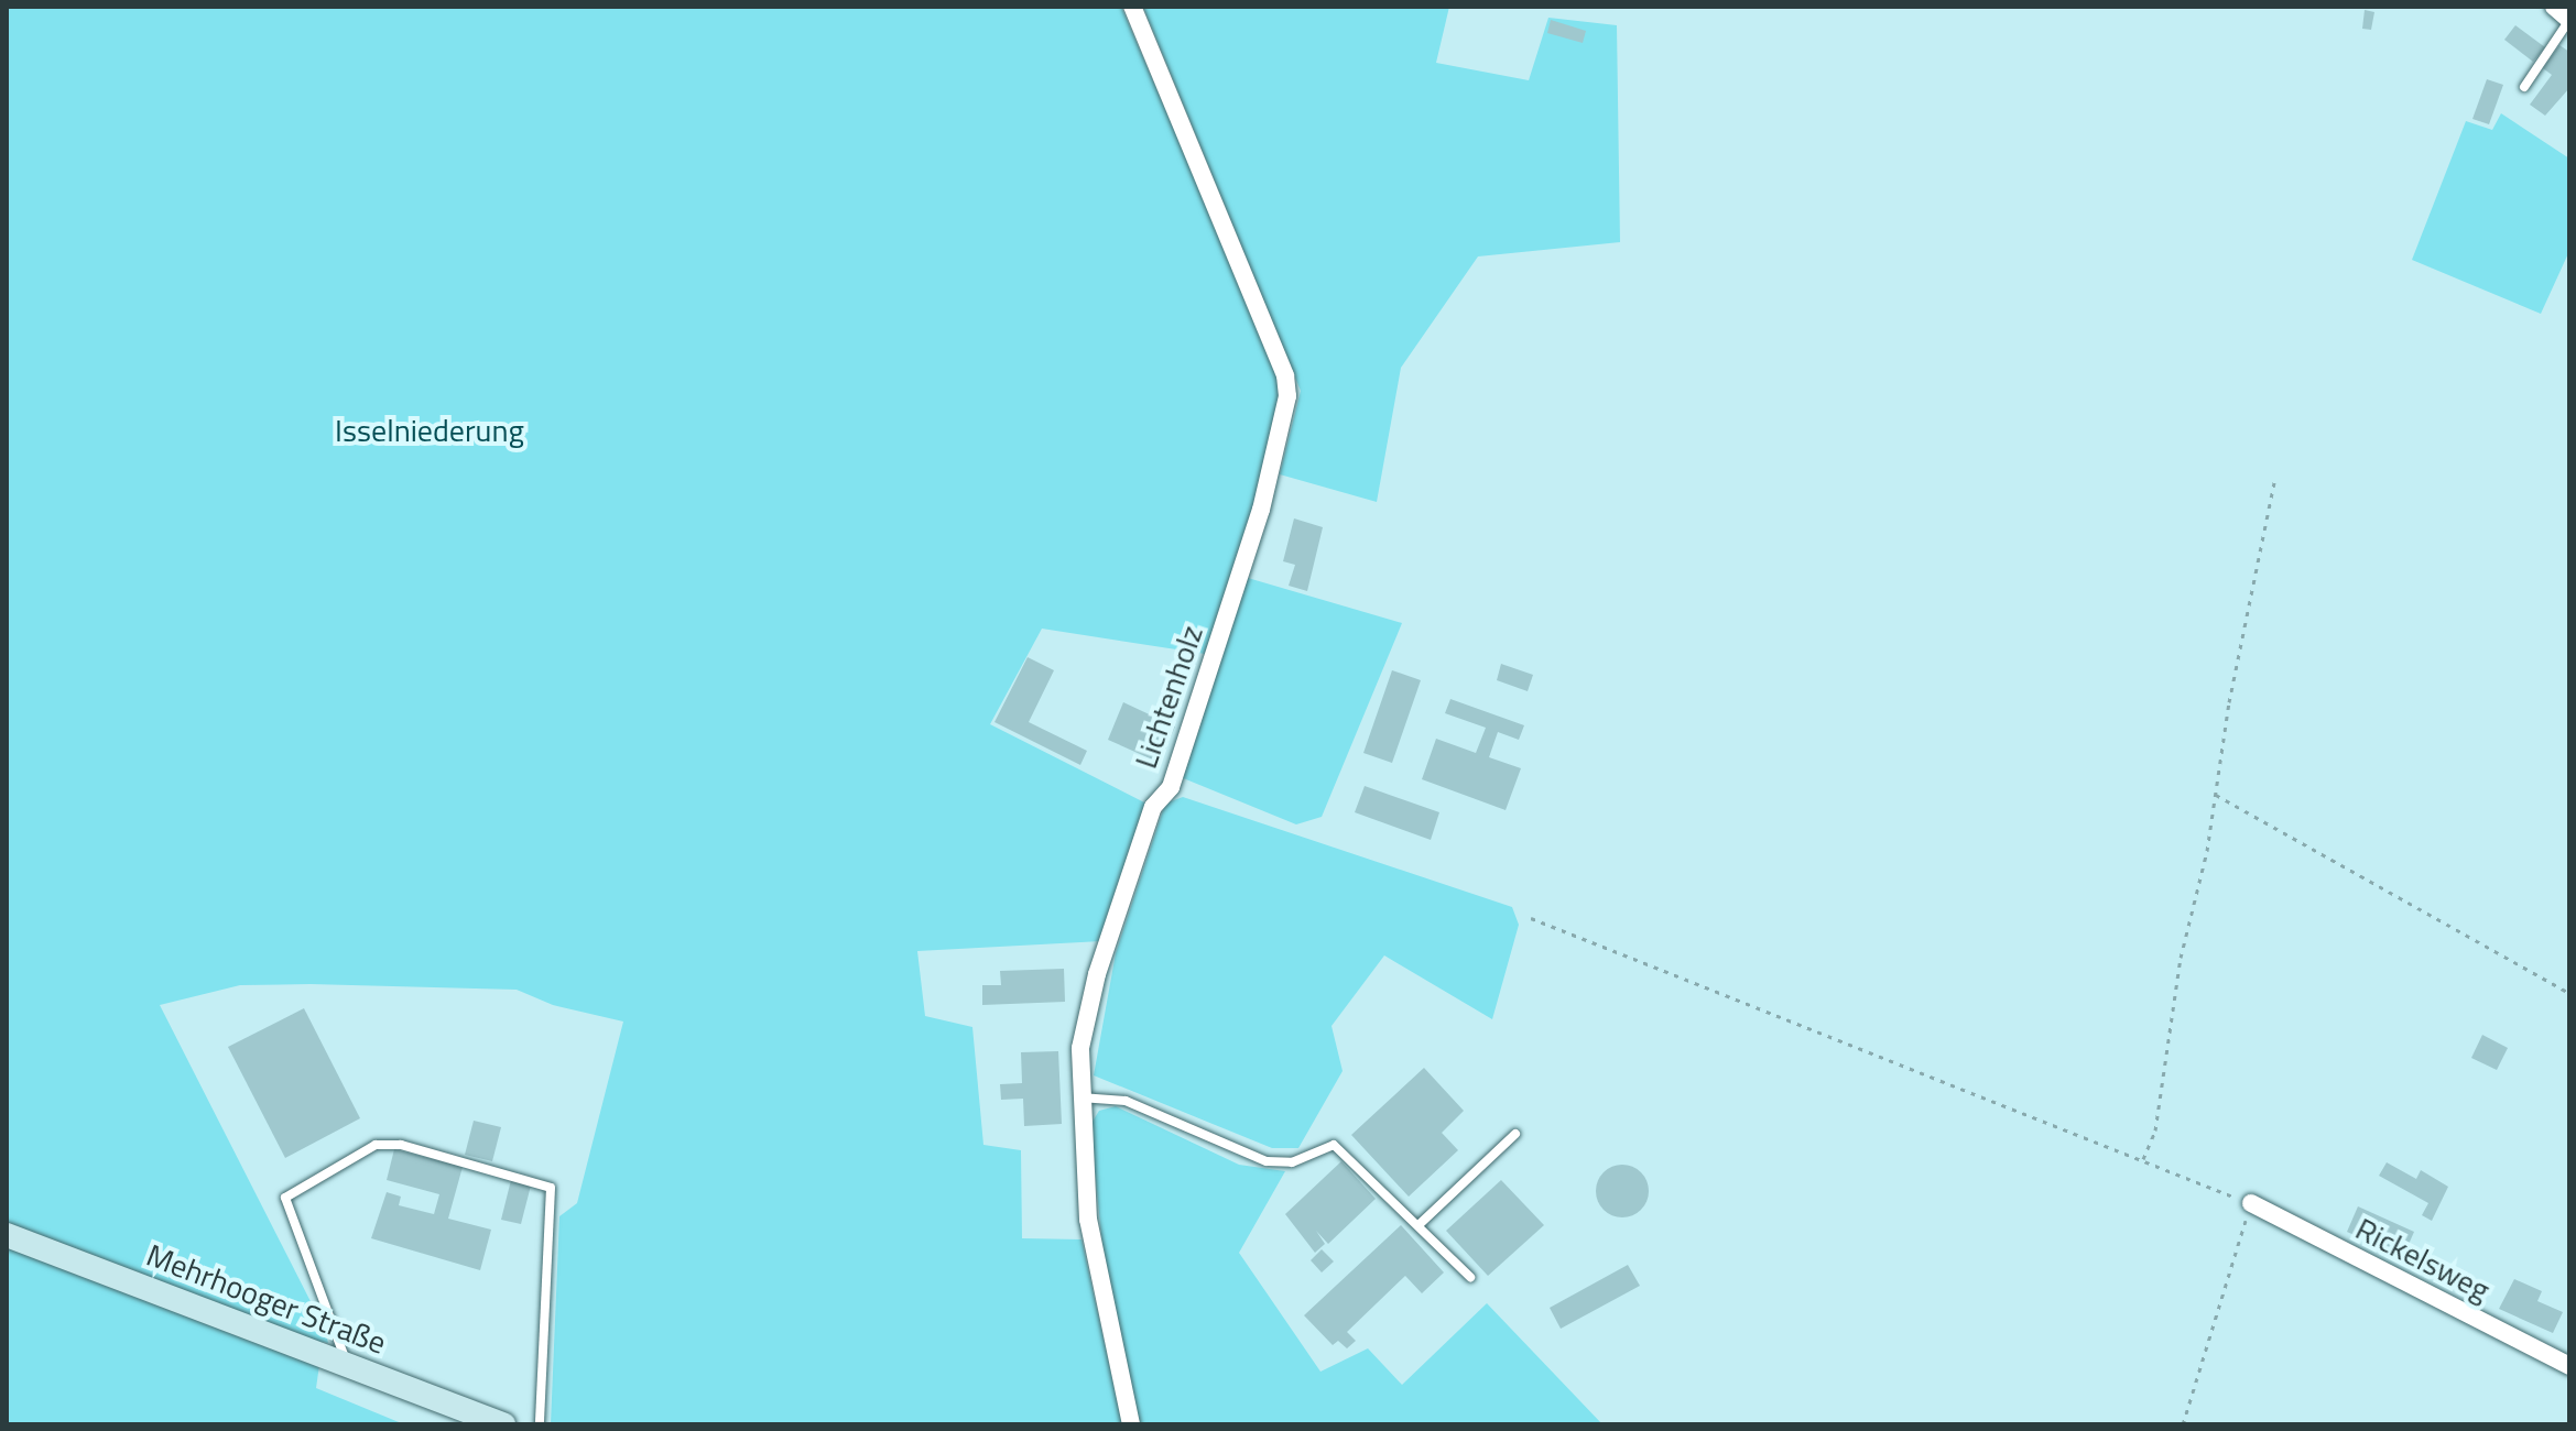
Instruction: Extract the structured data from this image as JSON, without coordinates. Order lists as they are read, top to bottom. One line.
{"streets":{"main road":["Mehrhooger Straße"],"street":["Lichtenholz","Rickelsweg"]},"parks":["Isselniederung"]}
